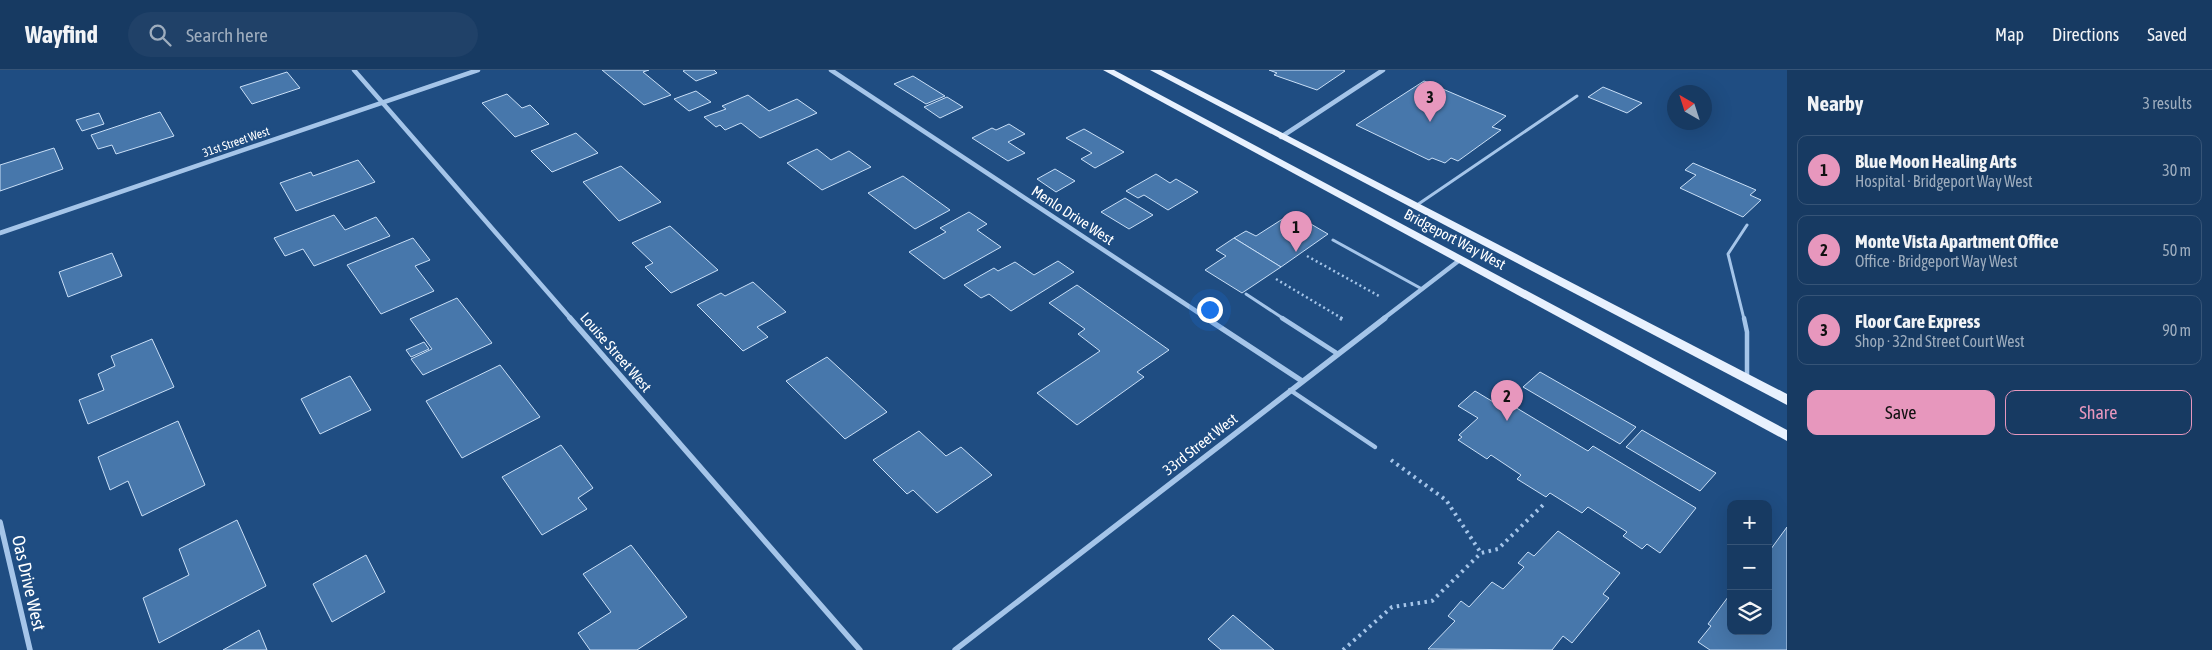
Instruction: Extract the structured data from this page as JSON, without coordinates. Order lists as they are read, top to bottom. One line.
{"streets":{"main road":["Bridgeport Way West"],"street":["31st Street West","Menlo Drive West","Louise Street West","33rd Street West","Oas Drive West"]},"crossings":[["31st Street West","Louise Street West"],["Menlo Drive West","33rd Street West"],["Bridgeport Way West","33rd Street West"]],"north":"top left","page":{"header":"Wayfind","search":"Search here","nav":["Map","Directions","Saved"],"heading":["Nearby","3 results"],"pins":["3","1","2"],"list":[{"mark":"1","name":"Blue Moon Healing Arts","note":"Hospital · Bridgeport Way West","value":"30 m"},{"mark":"2","name":"Monte Vista Apartment Office","note":"Office · Bridgeport Way West","value":"50 m"},{"mark":"3","name":"Floor Care Express","note":"Shop · 32nd Street Court West","value":"90 m"}],"buttons":["Save","Share"],"map_buttons":["+","−"]}}
